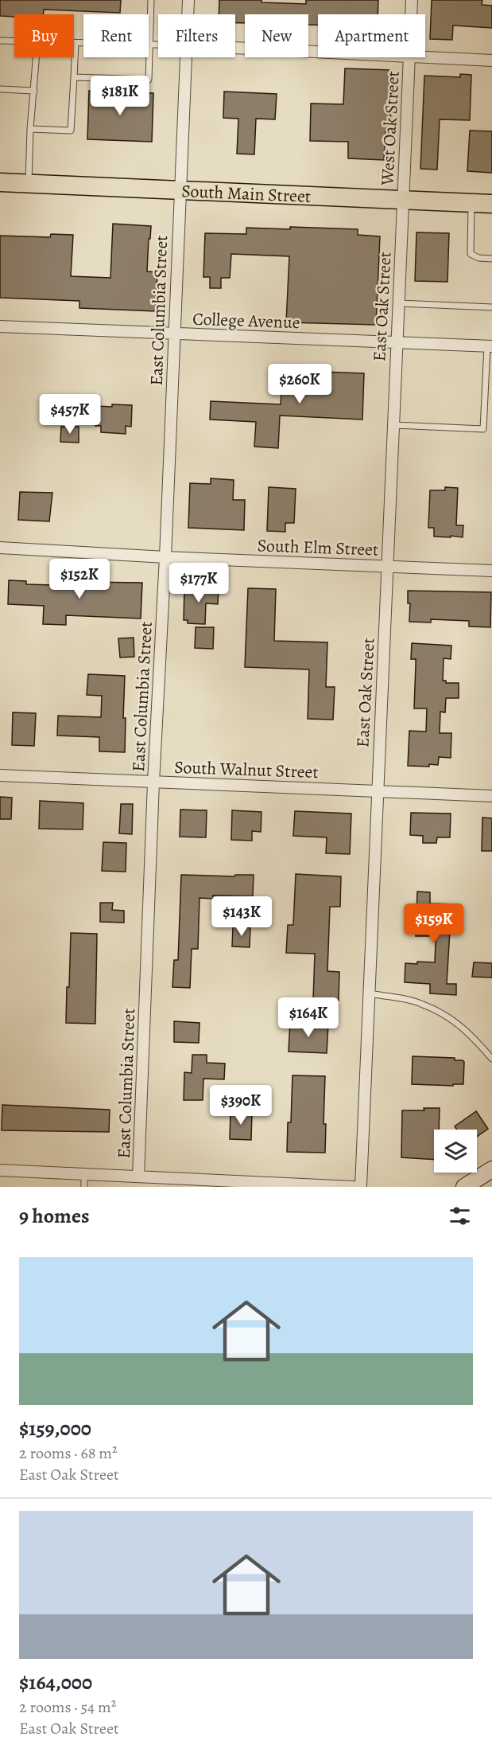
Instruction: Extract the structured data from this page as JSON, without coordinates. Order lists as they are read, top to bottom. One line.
{"streets":{"main road":["South Main Street"],"street":["West Oak Street","East Oak Street","East Columbia Street","College Avenue","South Elm Street","South Walnut Street"]},"crossings":[["West Oak Street","South Main Street"],["West Oak Street","East Oak Street"],["South Main Street","East Oak Street"],["South Main Street","East Columbia Street"],["East Oak Street","College Avenue"],["East Oak Street","South Elm Street"],["East Oak Street","South Walnut Street"],["East Columbia Street","College Avenue"],["East Columbia Street","South Elm Street"],["East Columbia Street","South Walnut Street"]],"page":{"chip":["Buy","Rent","Filters","New","Apartment"],"price":["$181K","$260K","$457K","$152K","$177K","$143K","$159K","$164K","$390K"],"heading":"9 homes","list":[{"name":"$159,000","note":"2 rooms · 68 m² · East Oak Street"},{"name":"$164,000","note":"2 rooms · 54 m² · East Oak Street"}]}}
